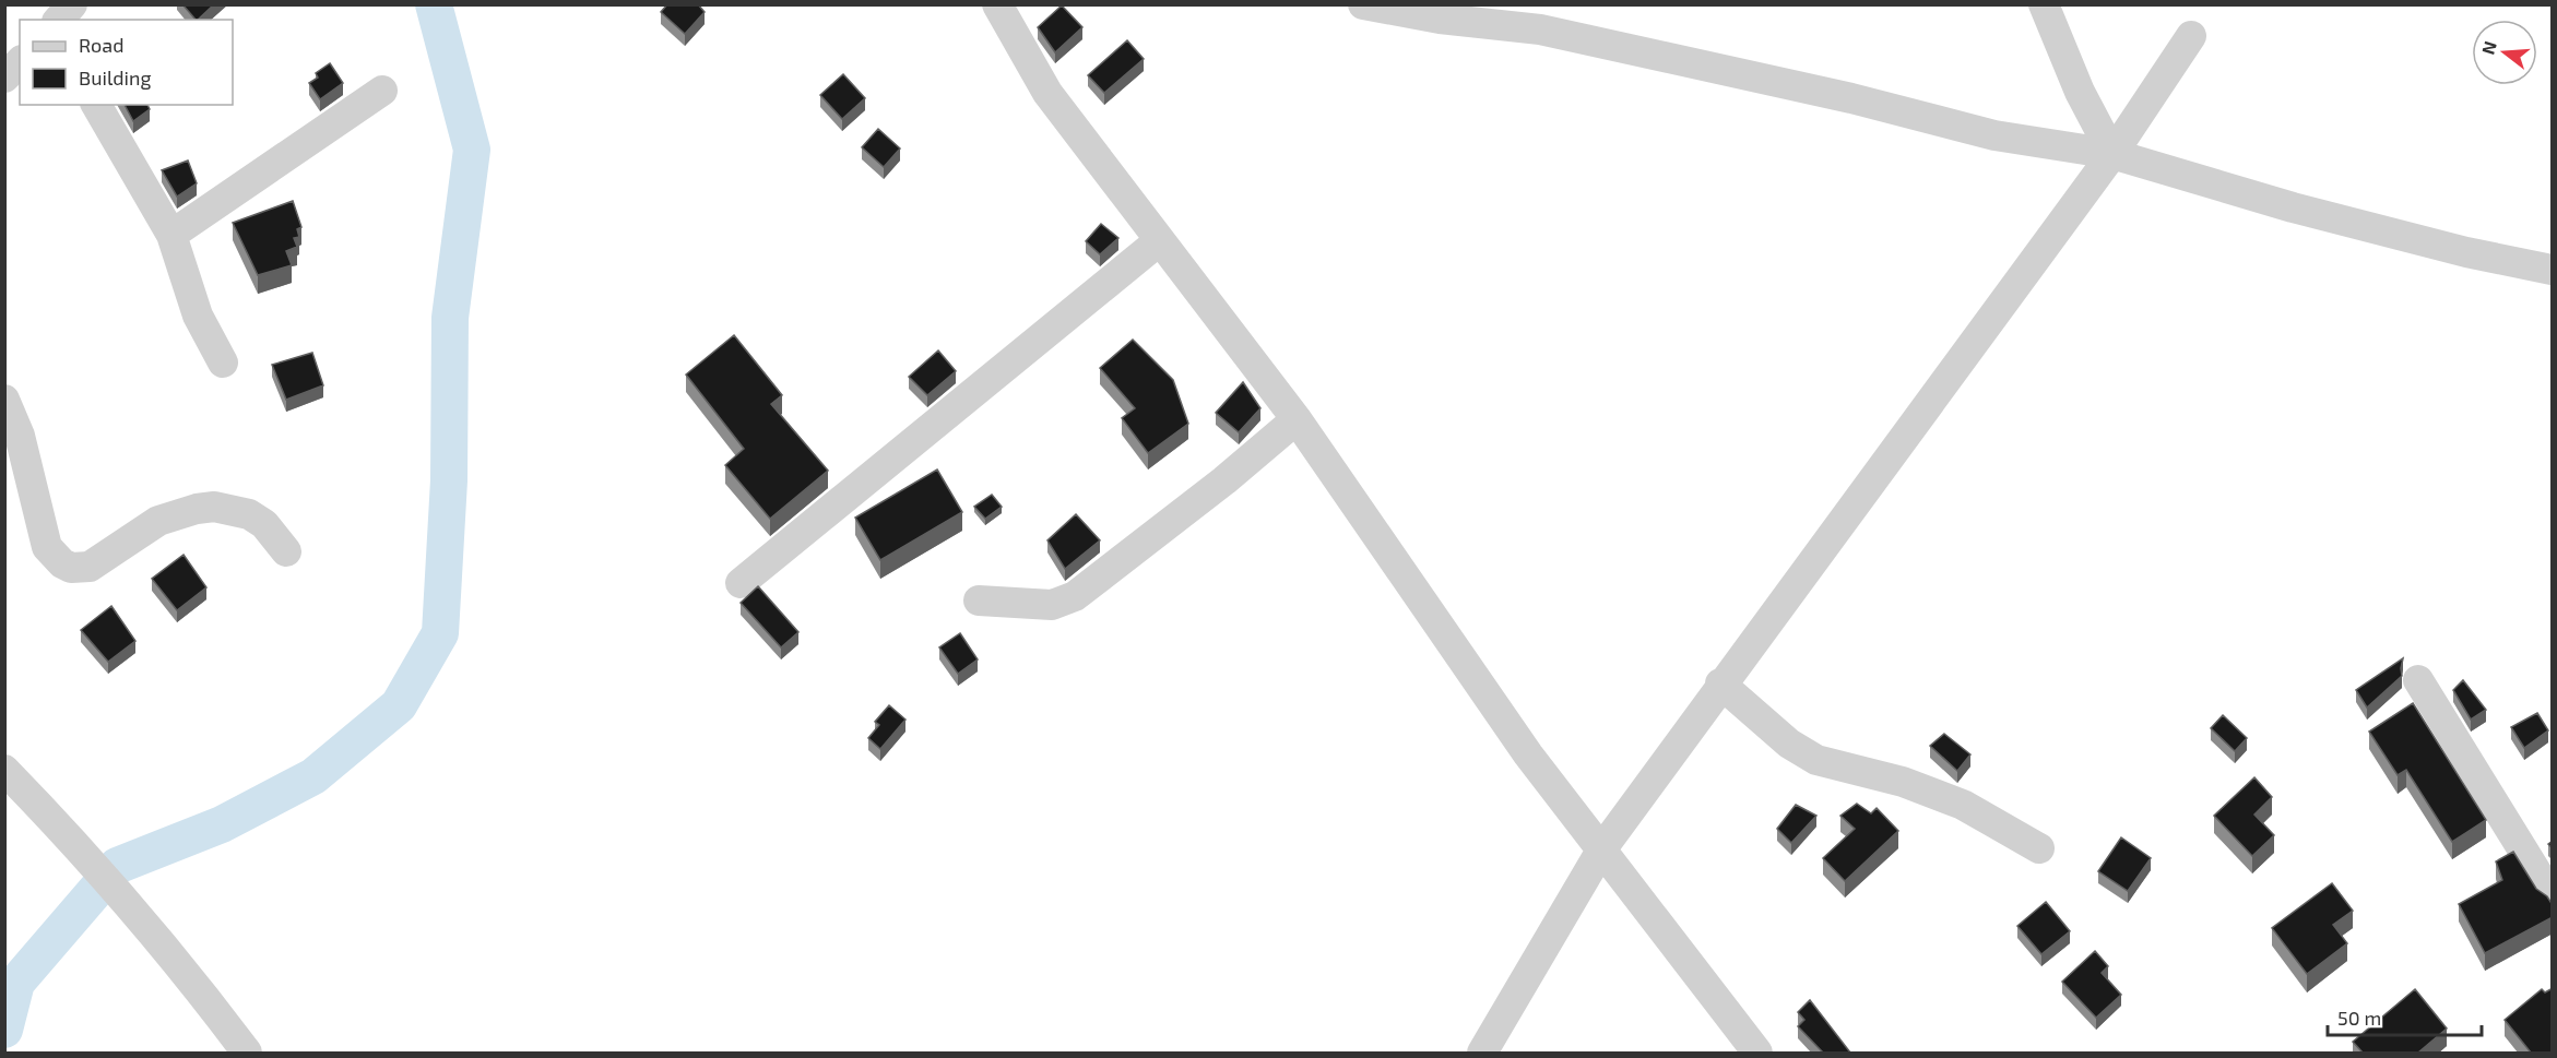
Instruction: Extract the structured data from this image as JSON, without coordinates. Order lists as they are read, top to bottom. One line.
{"legend":["Road","Building"],"scale_bar":"50 m","north":"left"}
